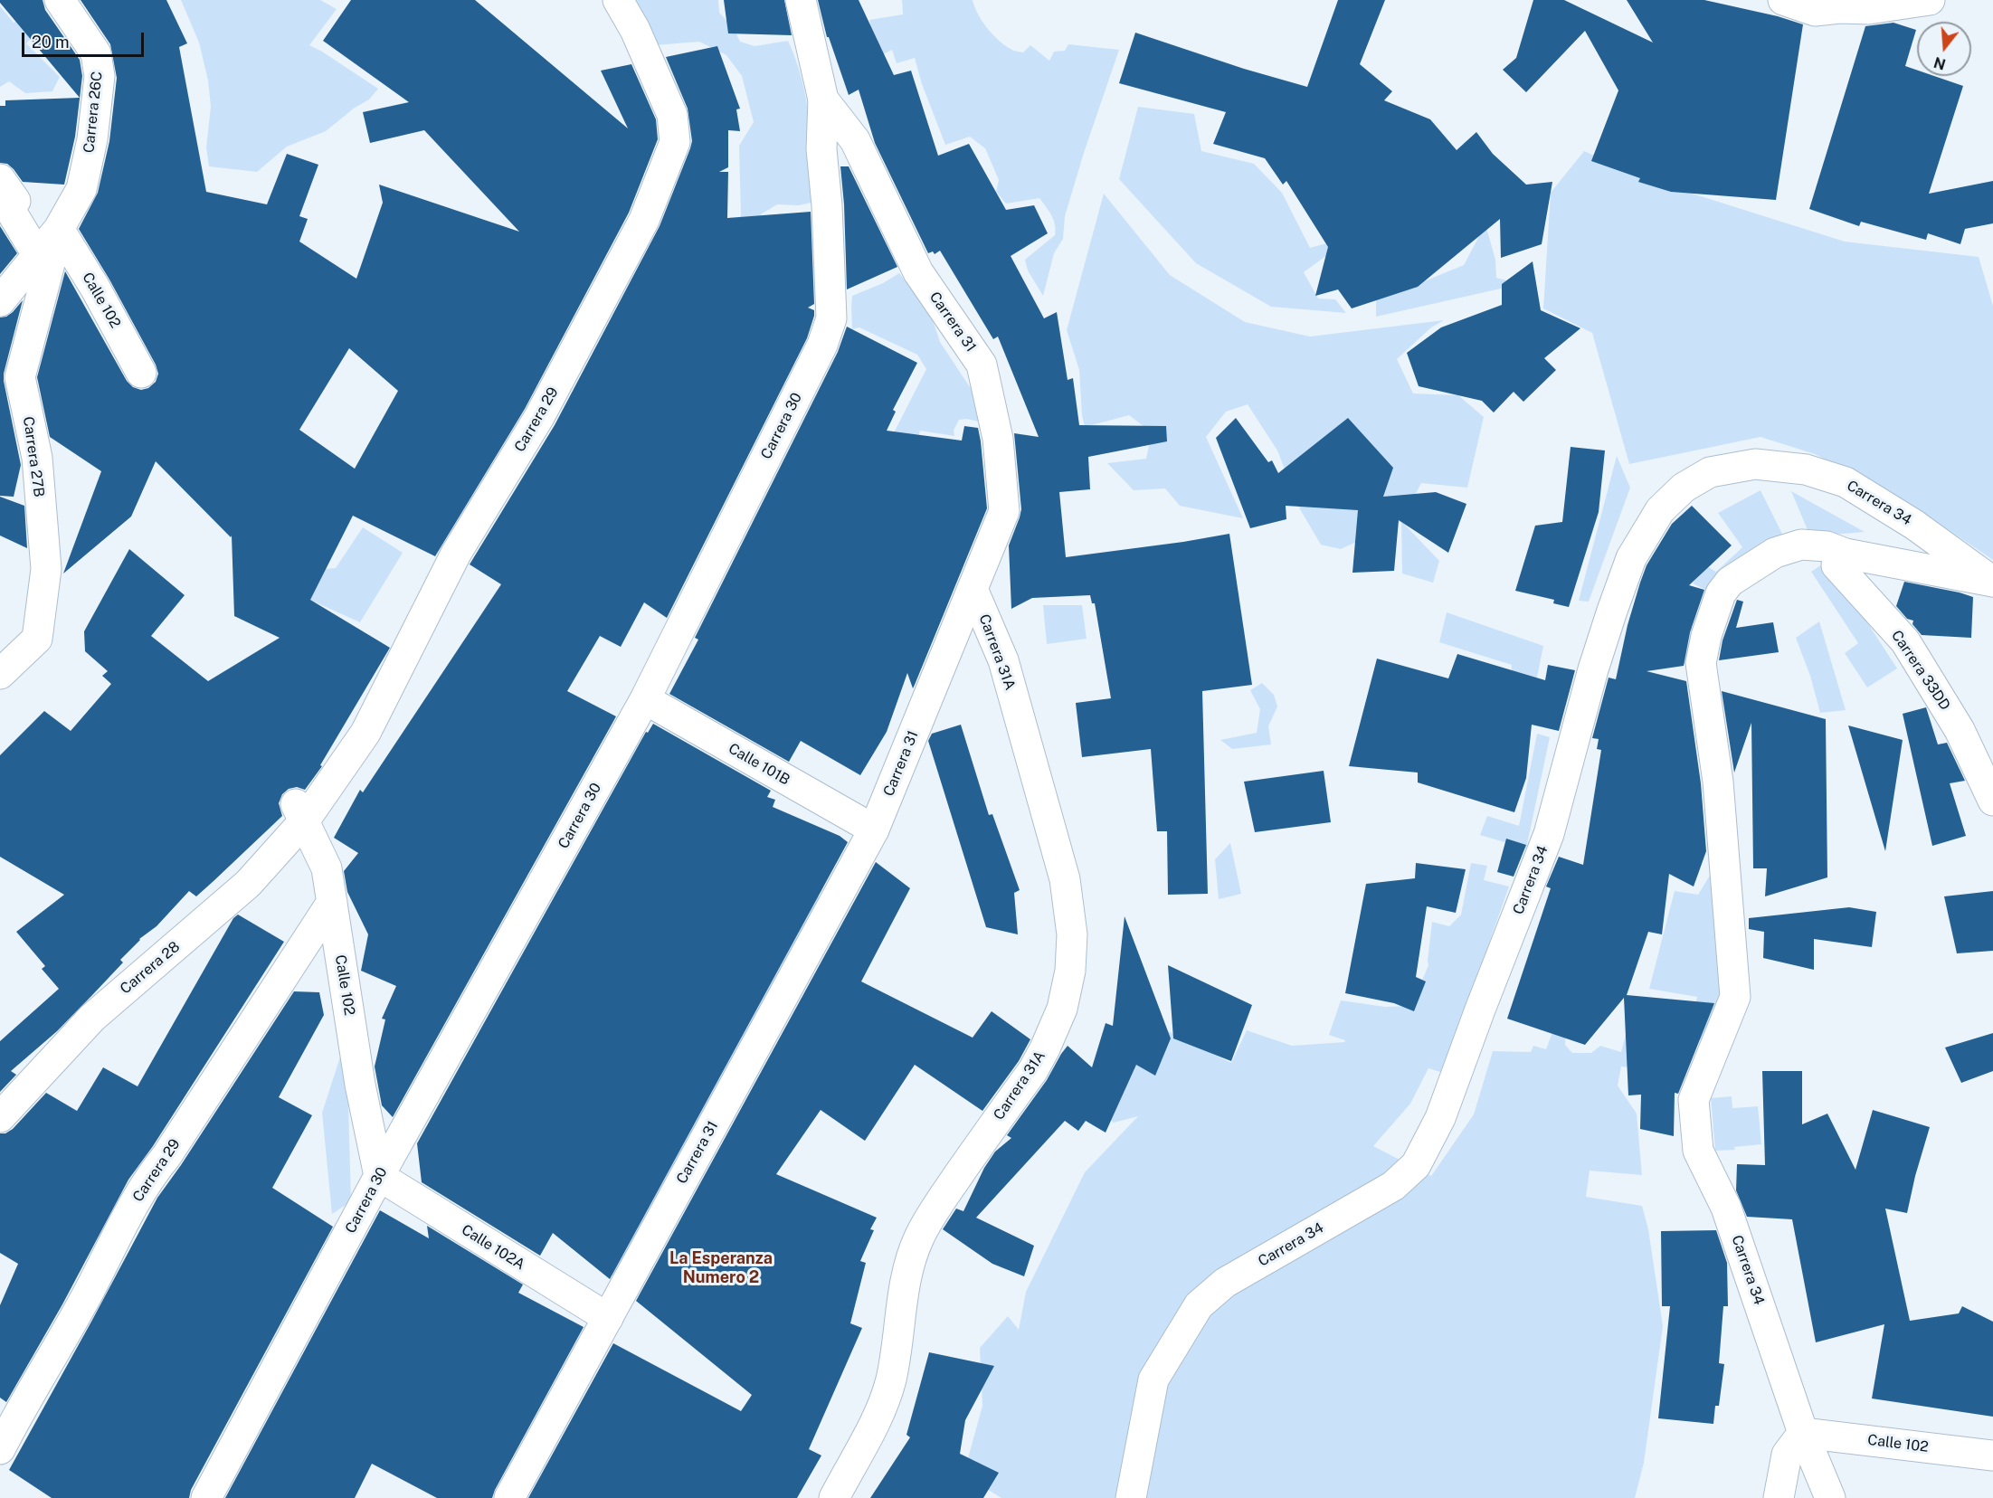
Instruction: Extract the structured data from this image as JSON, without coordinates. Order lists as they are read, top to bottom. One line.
{"streets":{"street":["Carrera 26C","Calle 102","Carrera 31","Carrera 29","Carrera 30","Carrera 27B","Carrera 34","Carrera 31A","Carrera 33DD","Calle 101B","Carrera 28","Calle 102A"]},"crossings":[["Carrera 26C","Calle 102"],["Carrera 26C","Carrera 27B"],["Calle 102","Carrera 29"],["Calle 102","Carrera 30"],["Calle 102","Carrera 27B"],["Calle 102","Carrera 34"],["Calle 102","Carrera 28"],["Calle 102","Calle 102A"],["Carrera 31","Carrera 30"],["Carrera 31","Carrera 31A"],["Carrera 31","Calle 101B"],["Carrera 31","Calle 102A"],["Carrera 29","Carrera 28"],["Carrera 30","Calle 101B"],["Carrera 30","Calle 102A"],["Carrera 34","Carrera 33DD"]],"districts":["La Esperanza Numero 2"],"scale_bar":"20 m","north":"bottom"}
